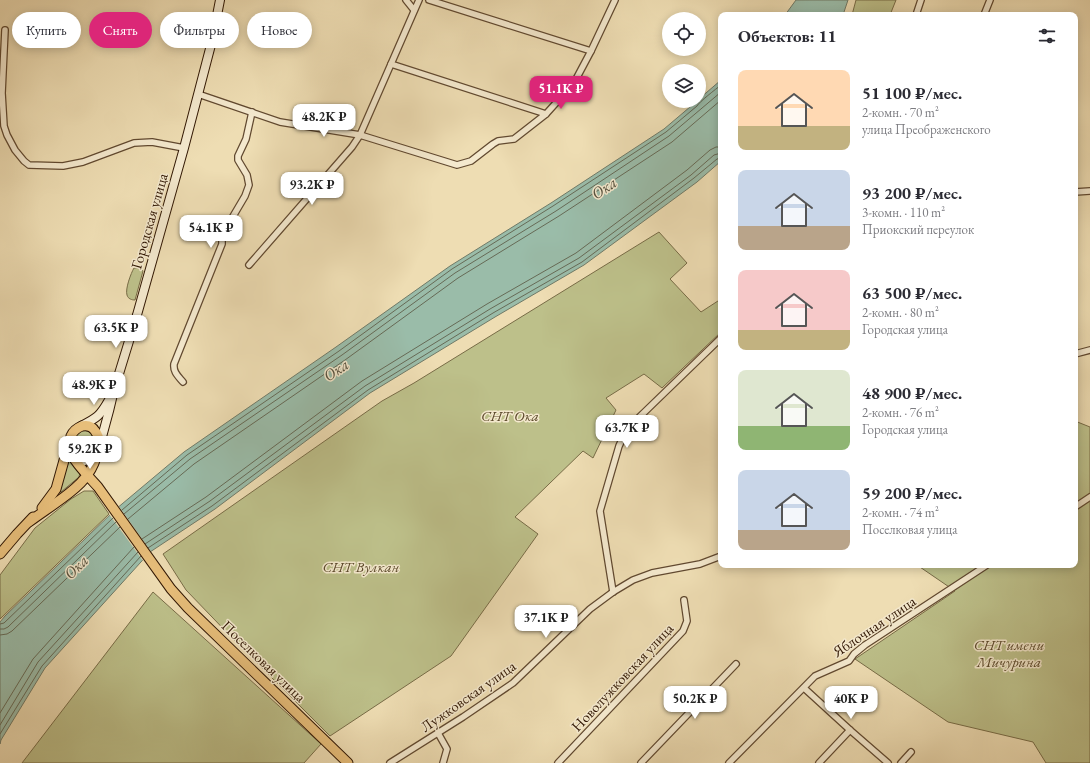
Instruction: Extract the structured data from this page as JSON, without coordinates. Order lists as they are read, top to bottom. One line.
{"streets":{"highway":["Поселковая улица"],"main road":["Городская улица"],"street":["Яблочная улица","Новолужковская улица","Лужковская улица"]},"crossings":[["Городская улица","Поселковая улица"]],"water":["Ока"],"parks":["СНТ Ока","СНТ Вулкан","СНТ имени Мичурина"],"page":{"chip":["Купить","Снять","Фильтры","Новое"],"heading":"Объектов: 11","list":[{"name":"51 100 ₽/мес.","note":"2-комн. · 70 m² · улица Преображенского"},{"name":"93 200 ₽/мес.","note":"3-комн. · 110 m² · Приокский переулок"},{"name":"63 500 ₽/мес.","note":"2-комн. · 80 m² · Городская улица"},{"name":"48 900 ₽/мес.","note":"2-комн. · 76 m² · Городская улица"},{"name":"59 200 ₽/мес.","note":"2-комн. · 74 m² · Поселковая улица"}],"price":["51.1K ₽","48.2K ₽","93.2K ₽","54.1K ₽","63.5K ₽","48.9K ₽","63.7K ₽","59.2K ₽","37.1K ₽","50.2K ₽","40K ₽"]}}
